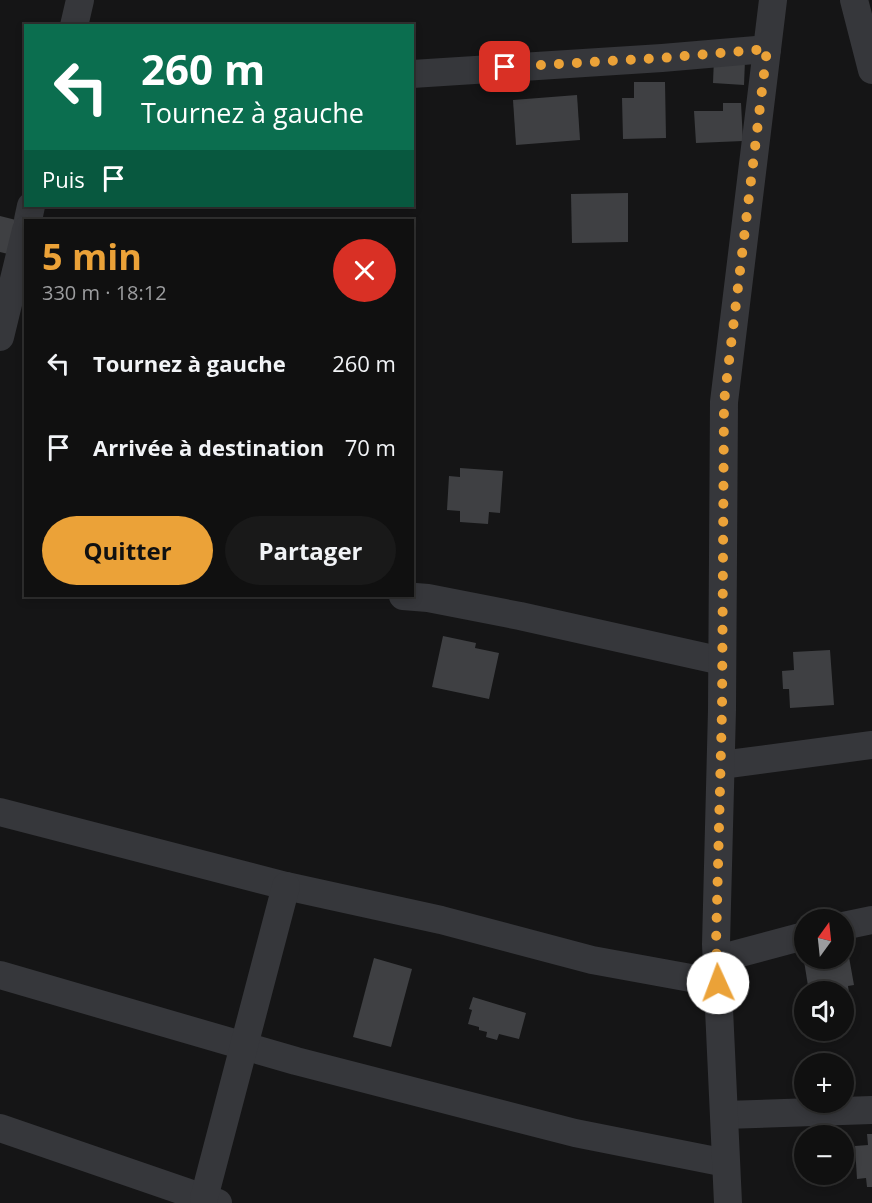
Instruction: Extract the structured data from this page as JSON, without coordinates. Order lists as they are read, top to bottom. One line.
{"north":"top","page":{"turn":["260 m","Tournez à gauche"],"then":"Puis","heading":["5 min","330 m · 18:12"],"list":[{"name":"Tournez à gauche","value":"260 m"},{"name":"Arrivée à destination","value":"70 m"}],"buttons":["Quitter","Partager"],"map_buttons":["+","−"]}}
